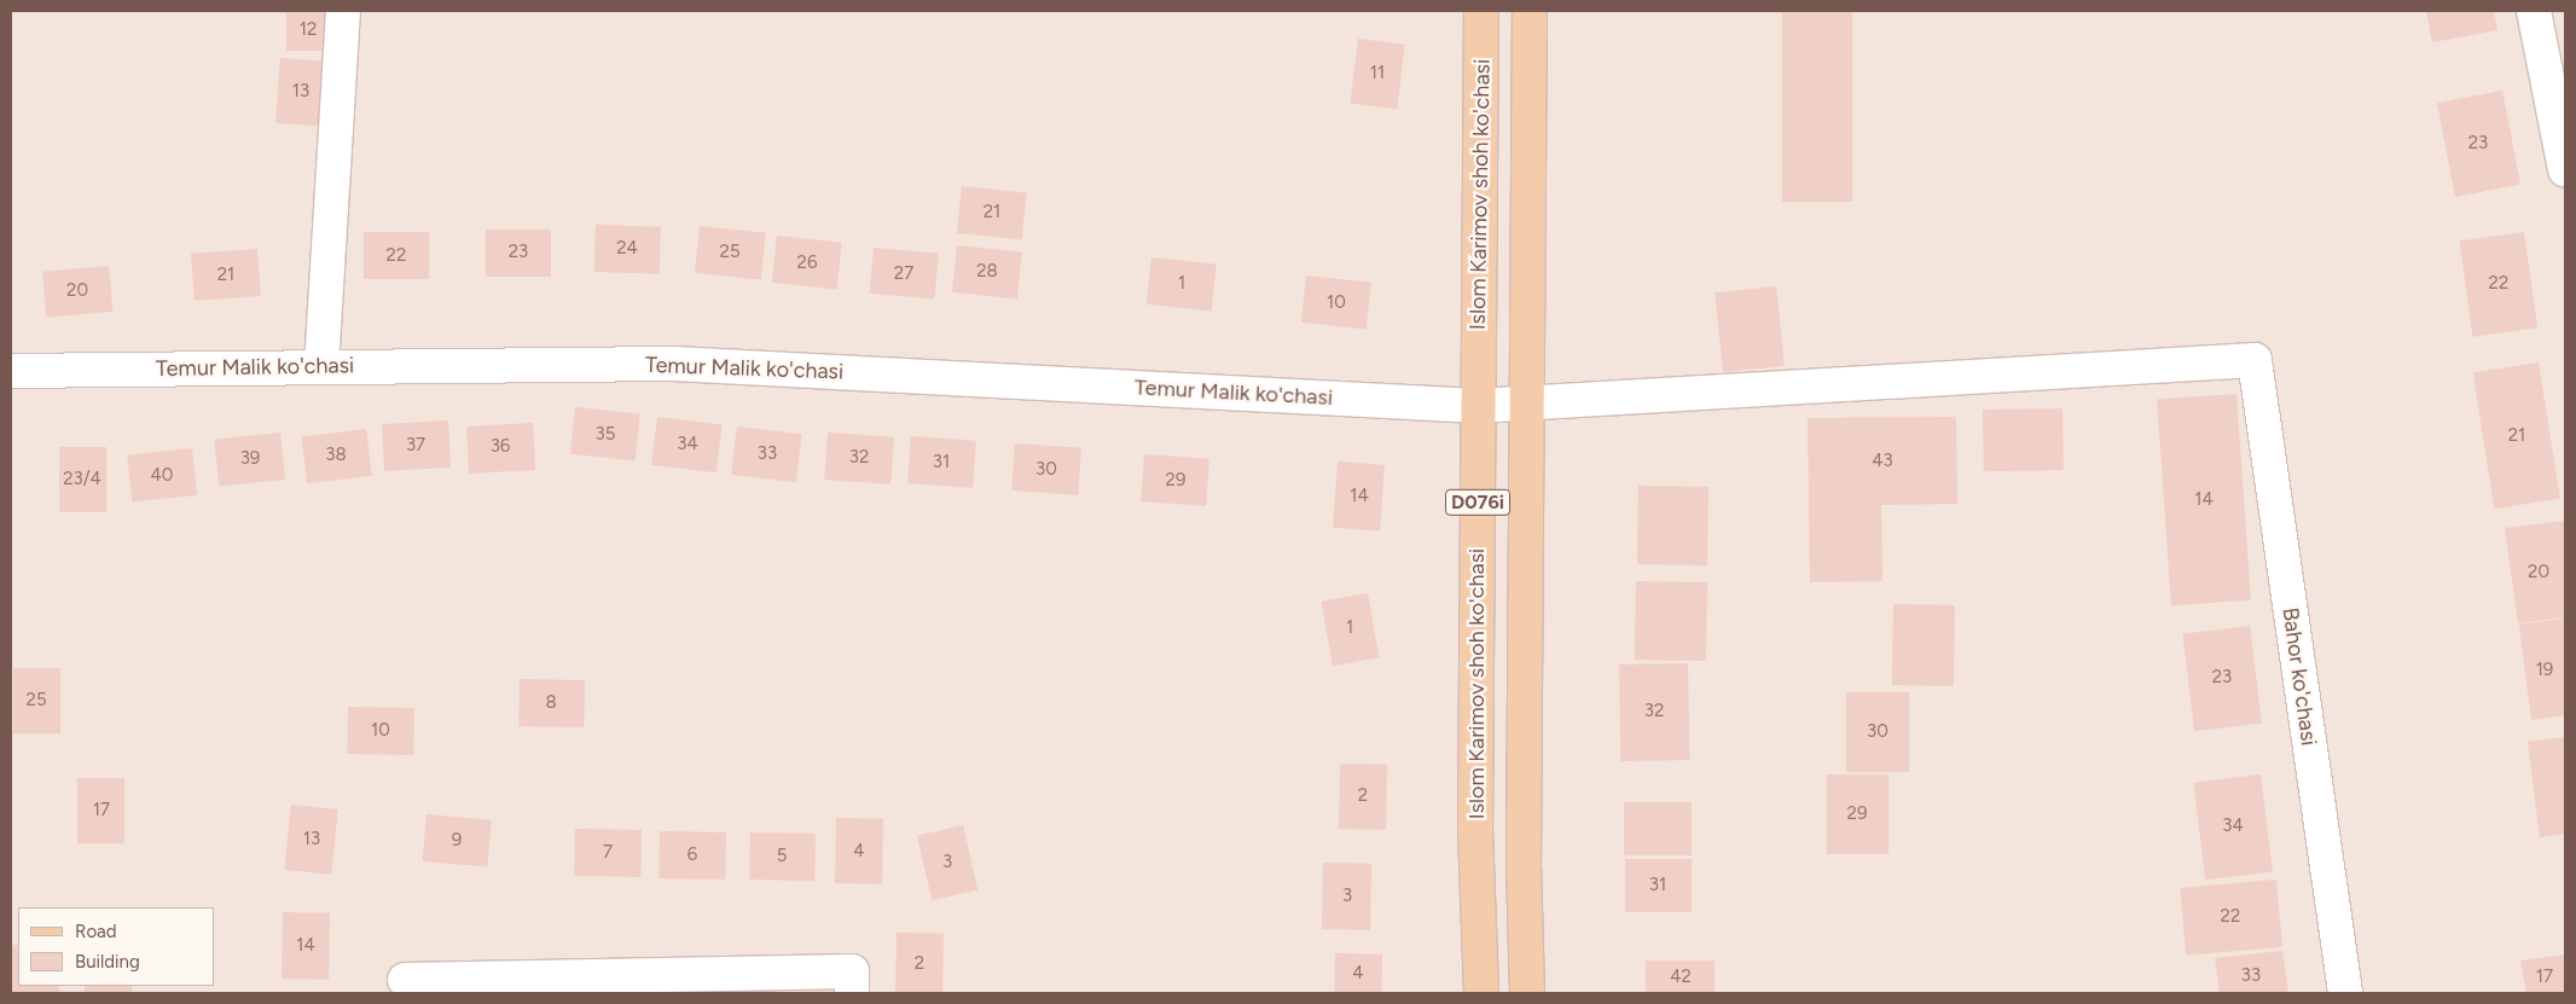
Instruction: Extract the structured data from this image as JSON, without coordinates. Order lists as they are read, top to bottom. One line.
{"streets":{"main road":["Islom Karimov shoh ko'chasi","D076i"],"street":["Temur Malik ko'chasi","Bahor ko'chasi"]},"crossings":[["Islom Karimov shoh ko'chasi","Temur Malik ko'chasi"],["Temur Malik ko'chasi","D076i"],["Temur Malik ko'chasi","Bahor ko'chasi"]],"house_numbers":["12","11","13","23","21","24","23","25","22","26","28","27","21","1","22","20","10","35","21","34","37","36","33","38","32","39","43","31","30","40","23/4","29","14","14","20","1","19","23","25","8","32","10","30","2","17","29","34","13","9","4","7","6","5","3","31","3","22","14","2","4","33","42","17"],"legend":["Road","Building"]}
